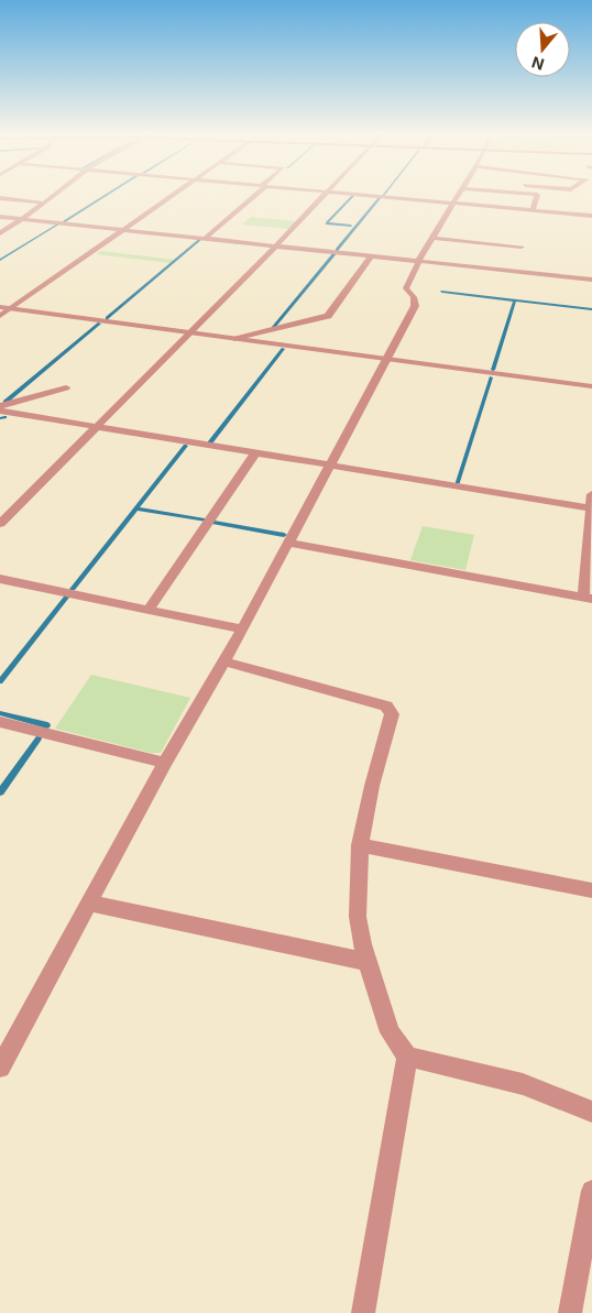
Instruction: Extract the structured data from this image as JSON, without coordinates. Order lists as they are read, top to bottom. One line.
{"north":"bottom"}
